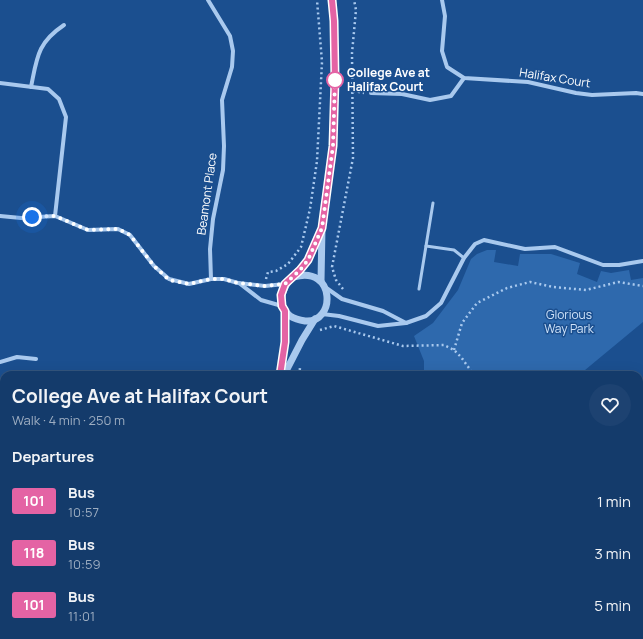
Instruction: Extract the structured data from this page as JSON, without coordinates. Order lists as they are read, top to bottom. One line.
{"streets":{"street":["Halifax Court","Beamont Place"]},"parks":["Glorious Way Park"],"places":["College Ave at Halifax Court"],"lines":["bus line 101"],"page":{"heading":[["College Ave at Halifax Court","Walk · 4 min · 250 m"],"Departures"],"list":[{"mark":"101","name":"Bus","note":"10:57","value":"1 min"},{"mark":"118","name":"Bus","note":"10:59","value":"3 min"},{"mark":"101","name":"Bus","note":"11:01","value":"5 min"}]}}
